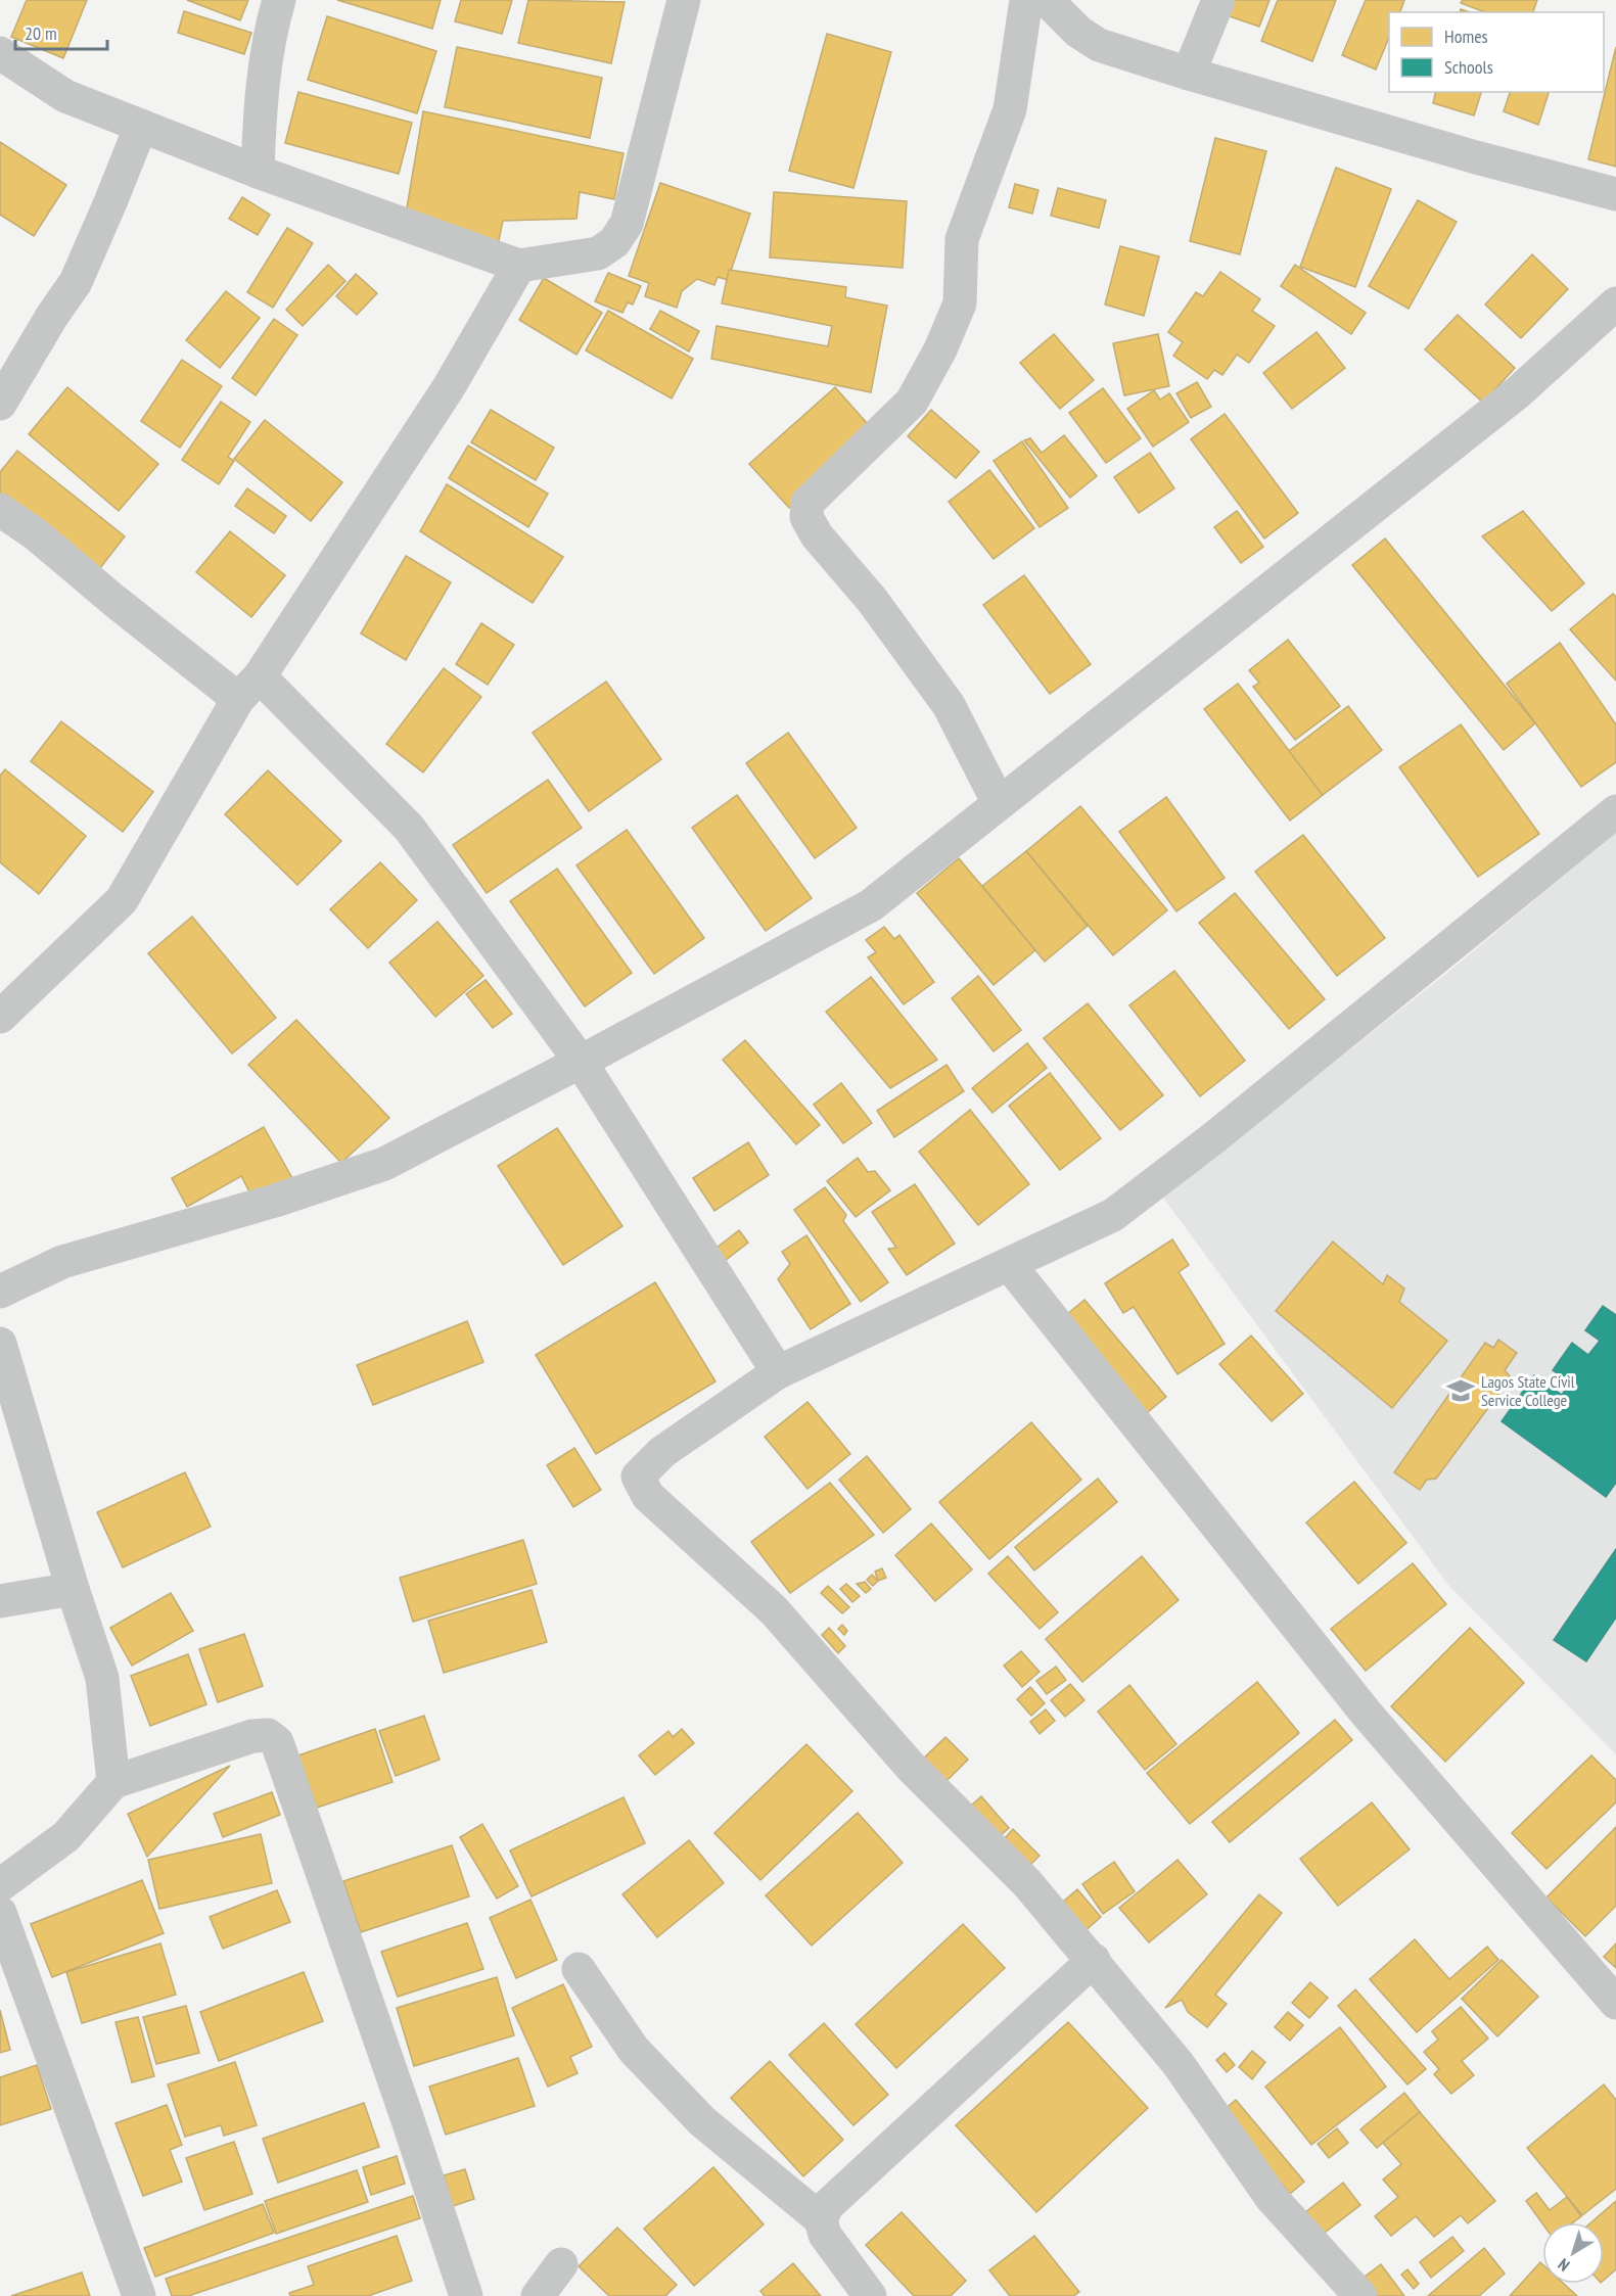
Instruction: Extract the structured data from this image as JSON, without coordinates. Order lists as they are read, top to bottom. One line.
{"places":{"school or university":["Lagos State Civil Service College"]},"legend":["Homes","Schools"],"scale_bar":"20 m","north":"bottom left"}
